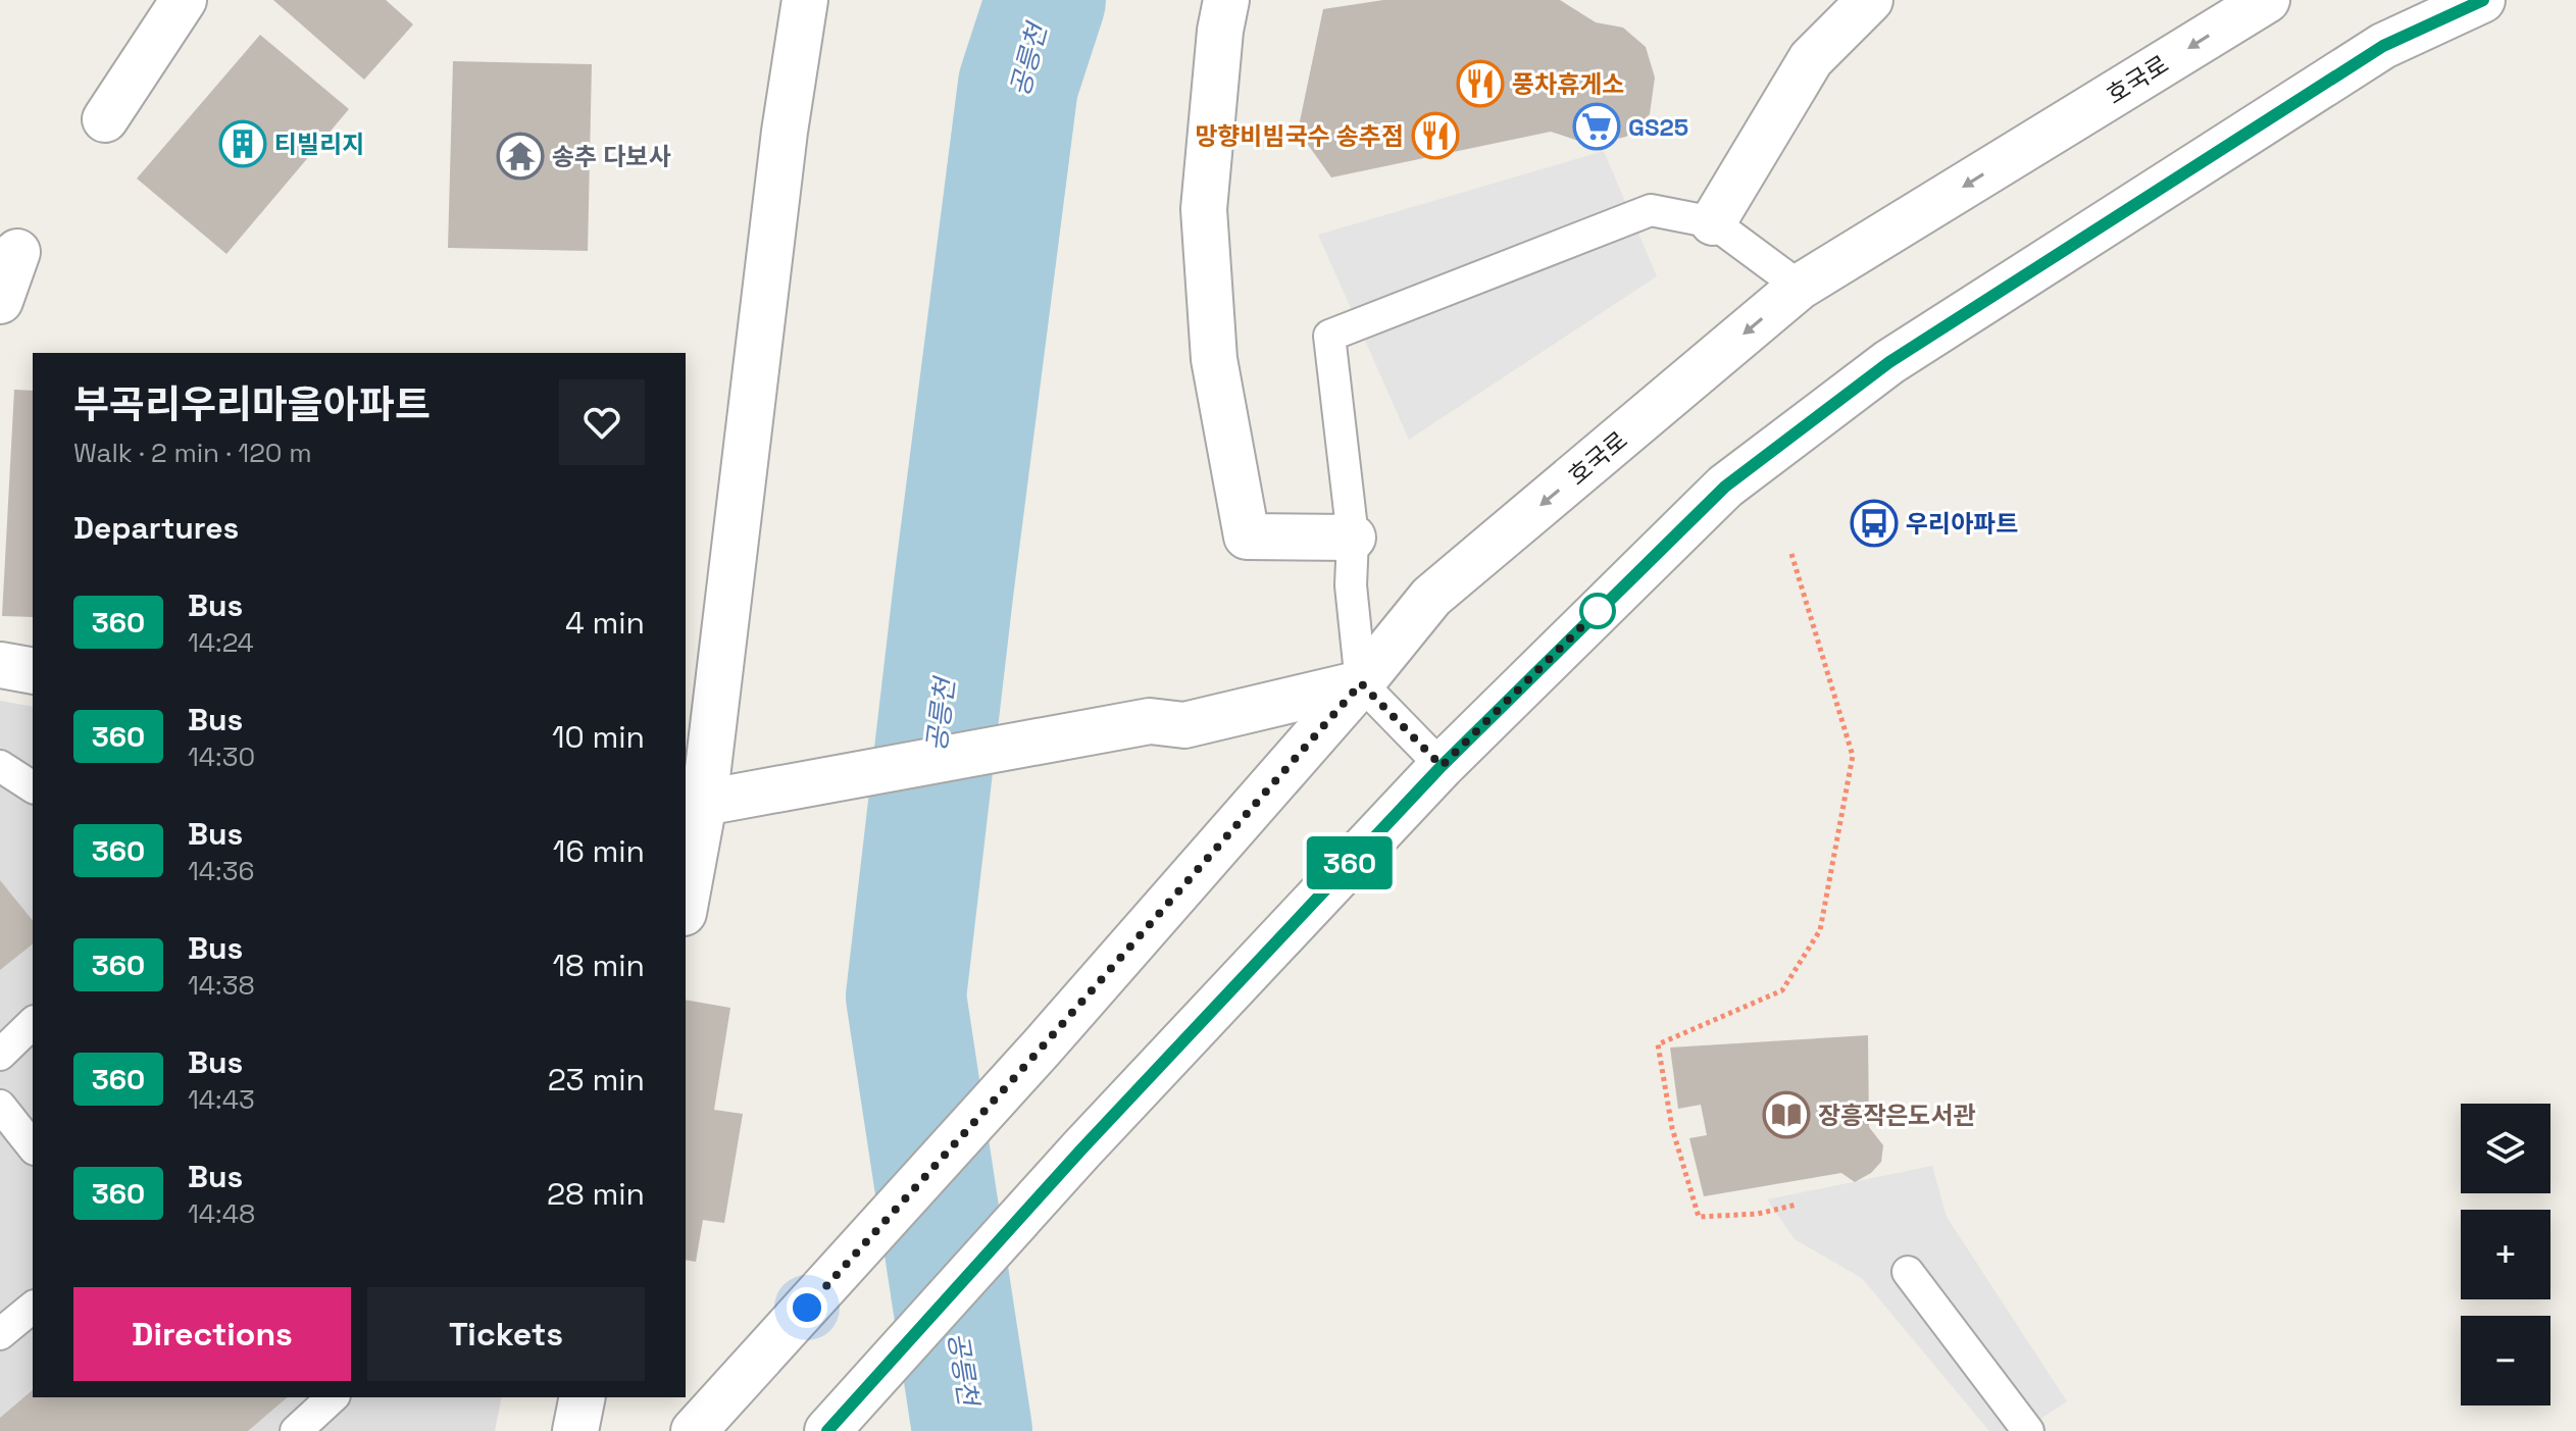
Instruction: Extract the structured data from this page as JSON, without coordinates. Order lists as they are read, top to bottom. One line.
{"streets":{"street":["호국로"]},"water":["공릉천"],"places":{"restaurant":["풍차휴게소","망향비빔국수 송추점"],"supermarket":["GS25"],"building":["티빌리지"],"temple":["송추 다보사"],"bus stop":["우리아파트"],"library":["장흥작은도서관"]},"lines":["bus line 360"],"page":{"on_map":"360","heading":[["부곡리우리마을아파트","Walk · 2 min · 120 m"],"Departures"],"list":[{"mark":"360","name":"Bus","note":"14:24","value":"4 min"},{"mark":"360","name":"Bus","note":"14:30","value":"10 min"},{"mark":"360","name":"Bus","note":"14:36","value":"16 min"},{"mark":"360","name":"Bus","note":"14:38","value":"18 min"},{"mark":"360","name":"Bus","note":"14:43","value":"23 min"},{"mark":"360","name":"Bus","note":"14:48","value":"28 min"}],"map_buttons":["+","−"],"buttons":["Directions","Tickets"]}}
